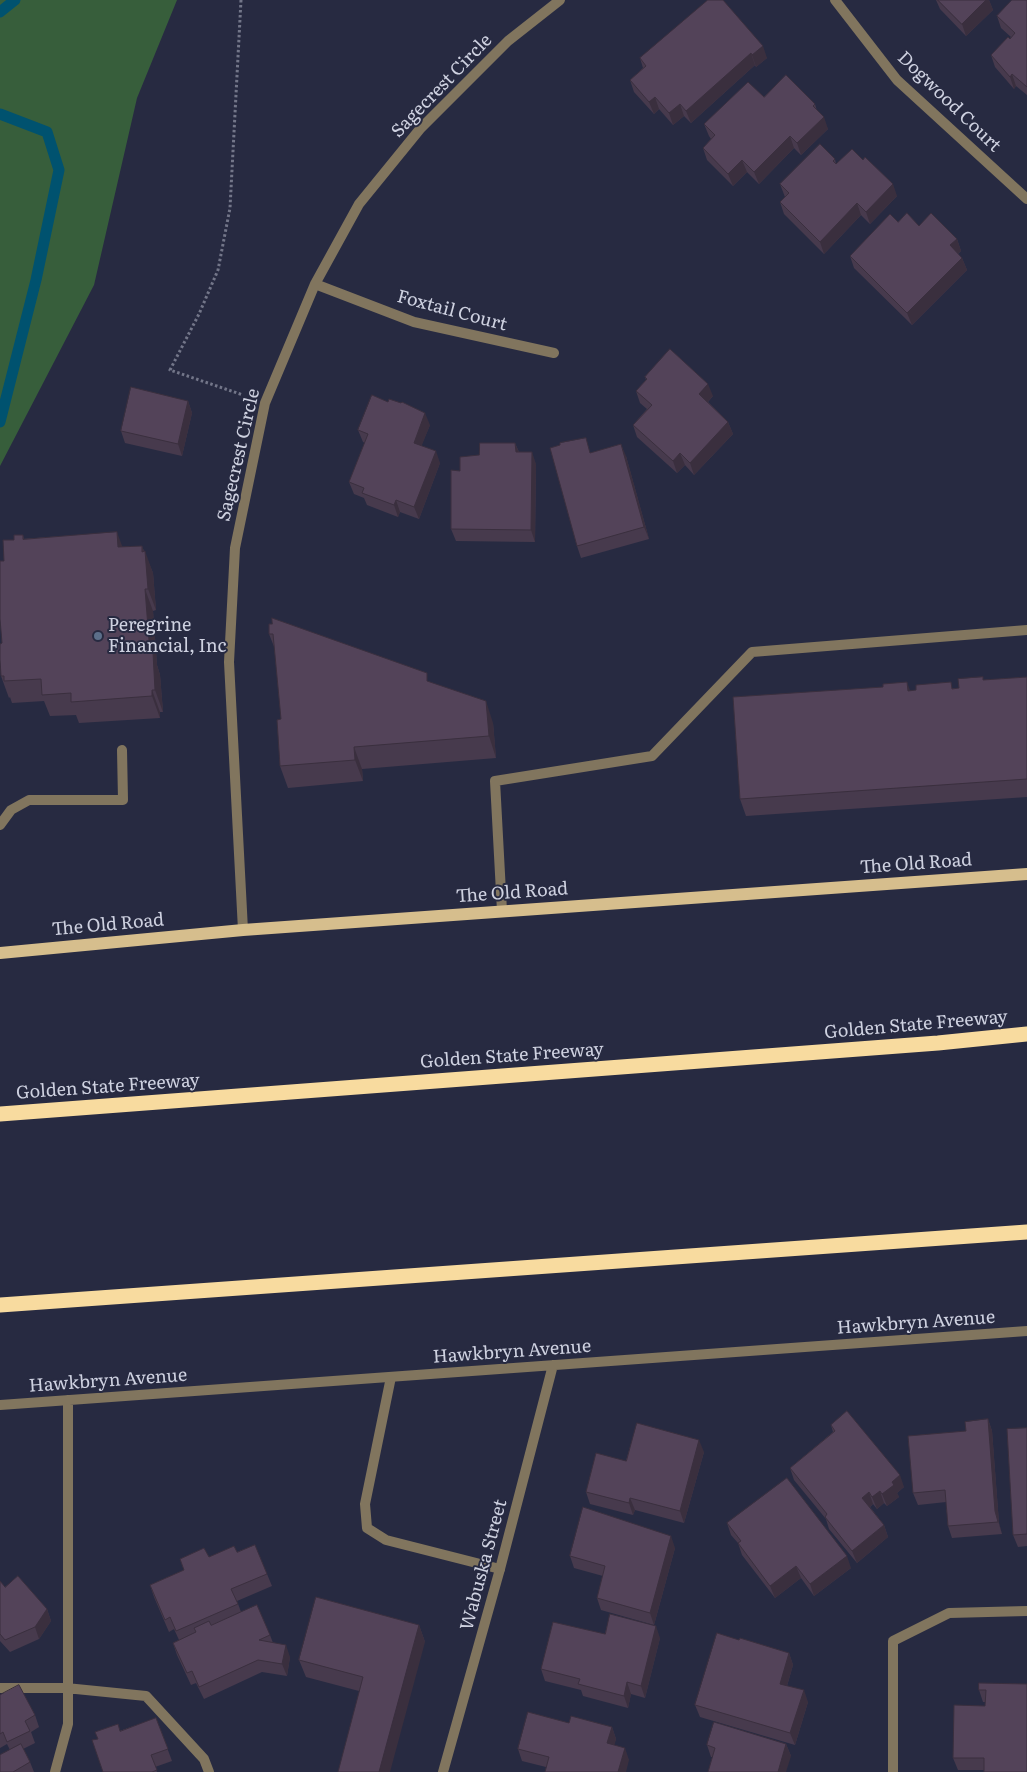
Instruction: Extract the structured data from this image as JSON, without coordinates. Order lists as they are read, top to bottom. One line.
{"streets":{"highway":["Golden State Freeway"],"main road":["The Old Road"],"street":["Sagecrest Circle","Dogwood Court","Foxtail Court","Hawkbryn Avenue","Wabuska Street"]},"crossings":[["Sagecrest Circle","Foxtail Court"],["Sagecrest Circle","The Old Road"],["Hawkbryn Avenue","Wabuska Street"]],"places":["Peregrine Financial, Inc"]}
